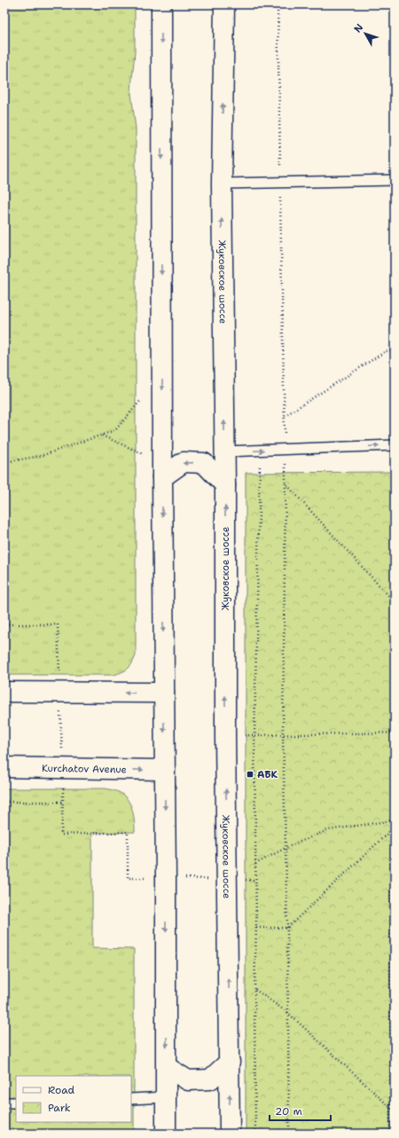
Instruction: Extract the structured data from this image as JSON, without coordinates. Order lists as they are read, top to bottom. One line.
{"streets":{"main road":["Жуковское шоссе","Kurchatov Avenue"]},"places":{"transit":["АБК"]},"legend":["Road","Park"],"scale_bar":"20 m","north":"top left"}
